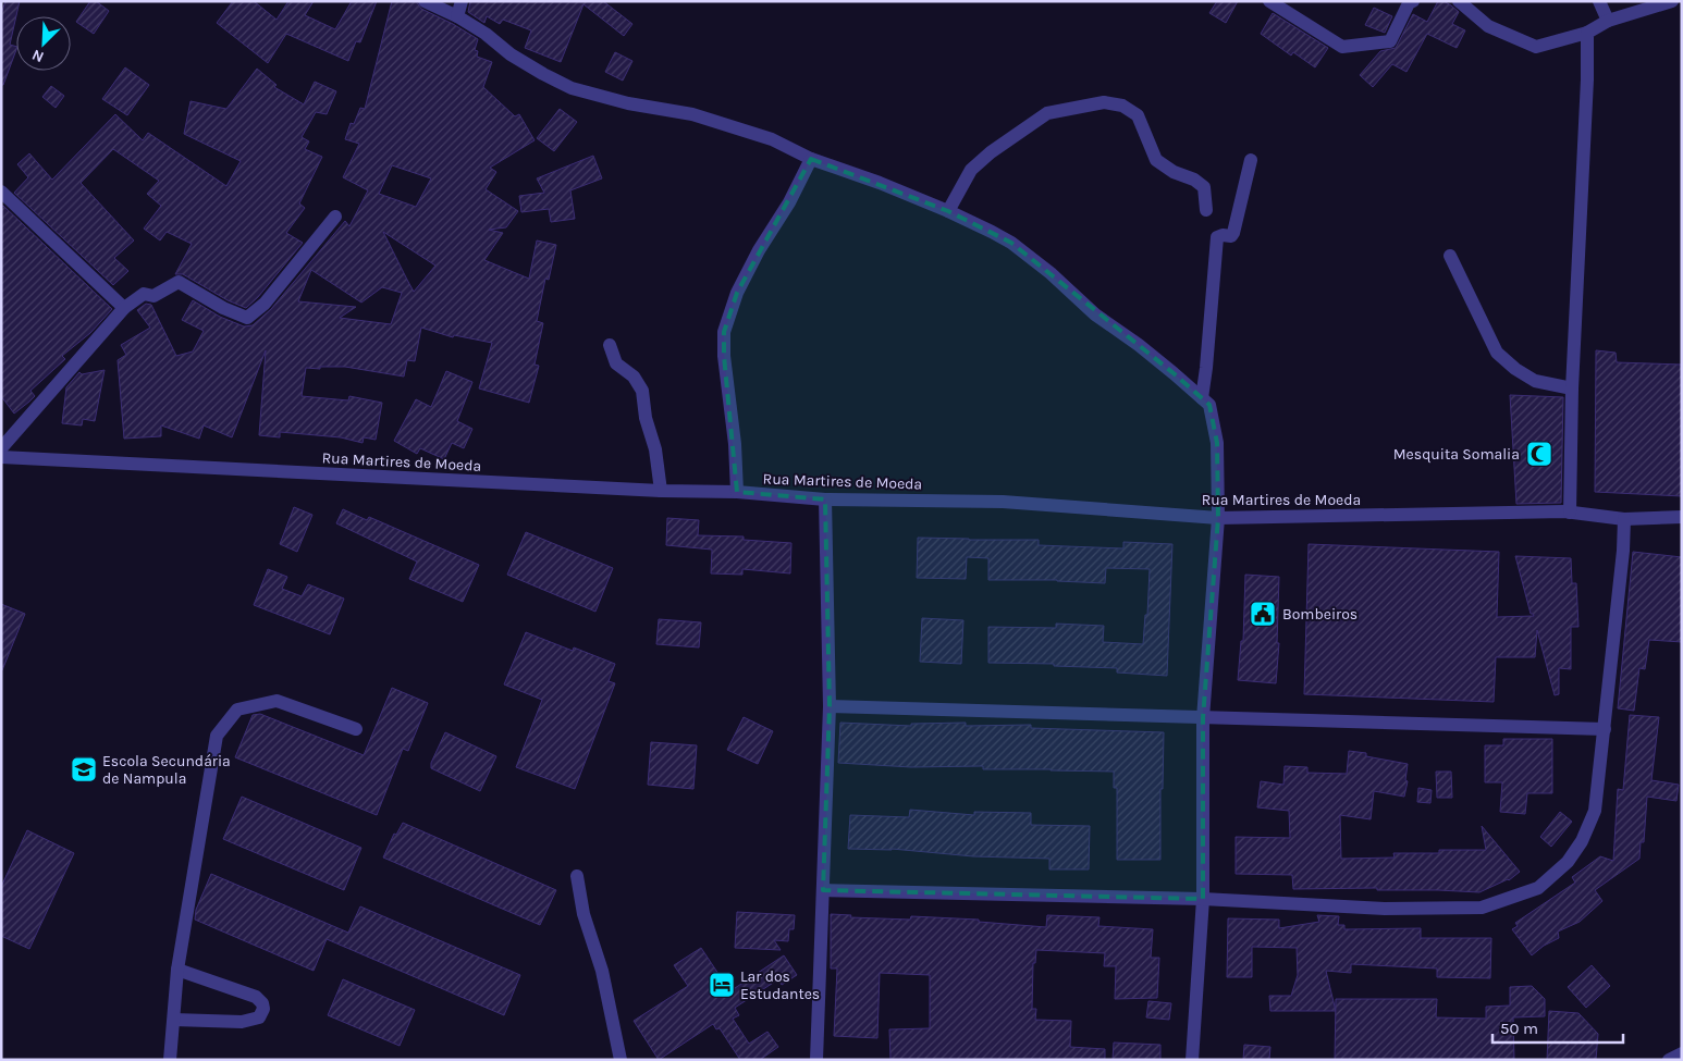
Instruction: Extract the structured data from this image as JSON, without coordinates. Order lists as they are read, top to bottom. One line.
{"streets":{"street":["Rua Martires de Moeda"]},"places":{"mosque":["Mesquita Somalia"],"public building":["Bombeiros"],"school or university":["Escola Secundária de Nampula"],"hotel":["Lar dos Estudantes"]},"scale_bar":"50 m","north":"bottom left"}
